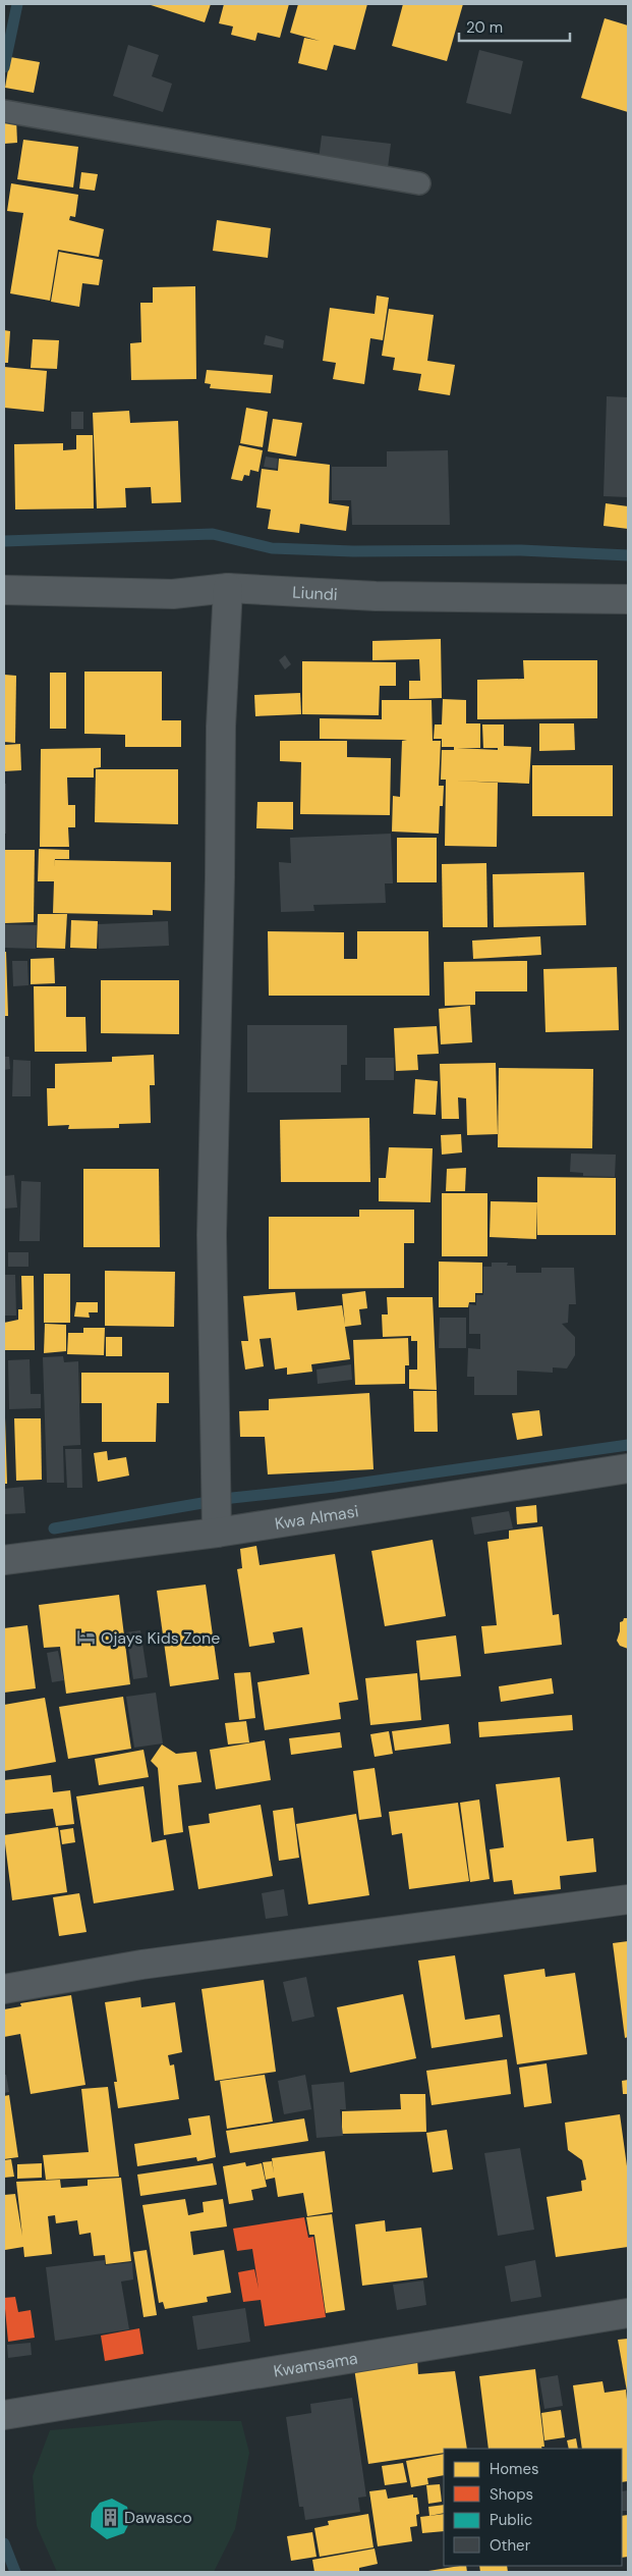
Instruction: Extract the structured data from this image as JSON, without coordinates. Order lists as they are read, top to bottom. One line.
{"streets":{"street":["Liundi","Kwa Almasi","Kwamsama"]},"places":{"hotel":["Ojays Kids Zone"],"building":["Dawasco"]},"legend":["Homes","Shops","Public","Other"],"scale_bar":"20 m"}
